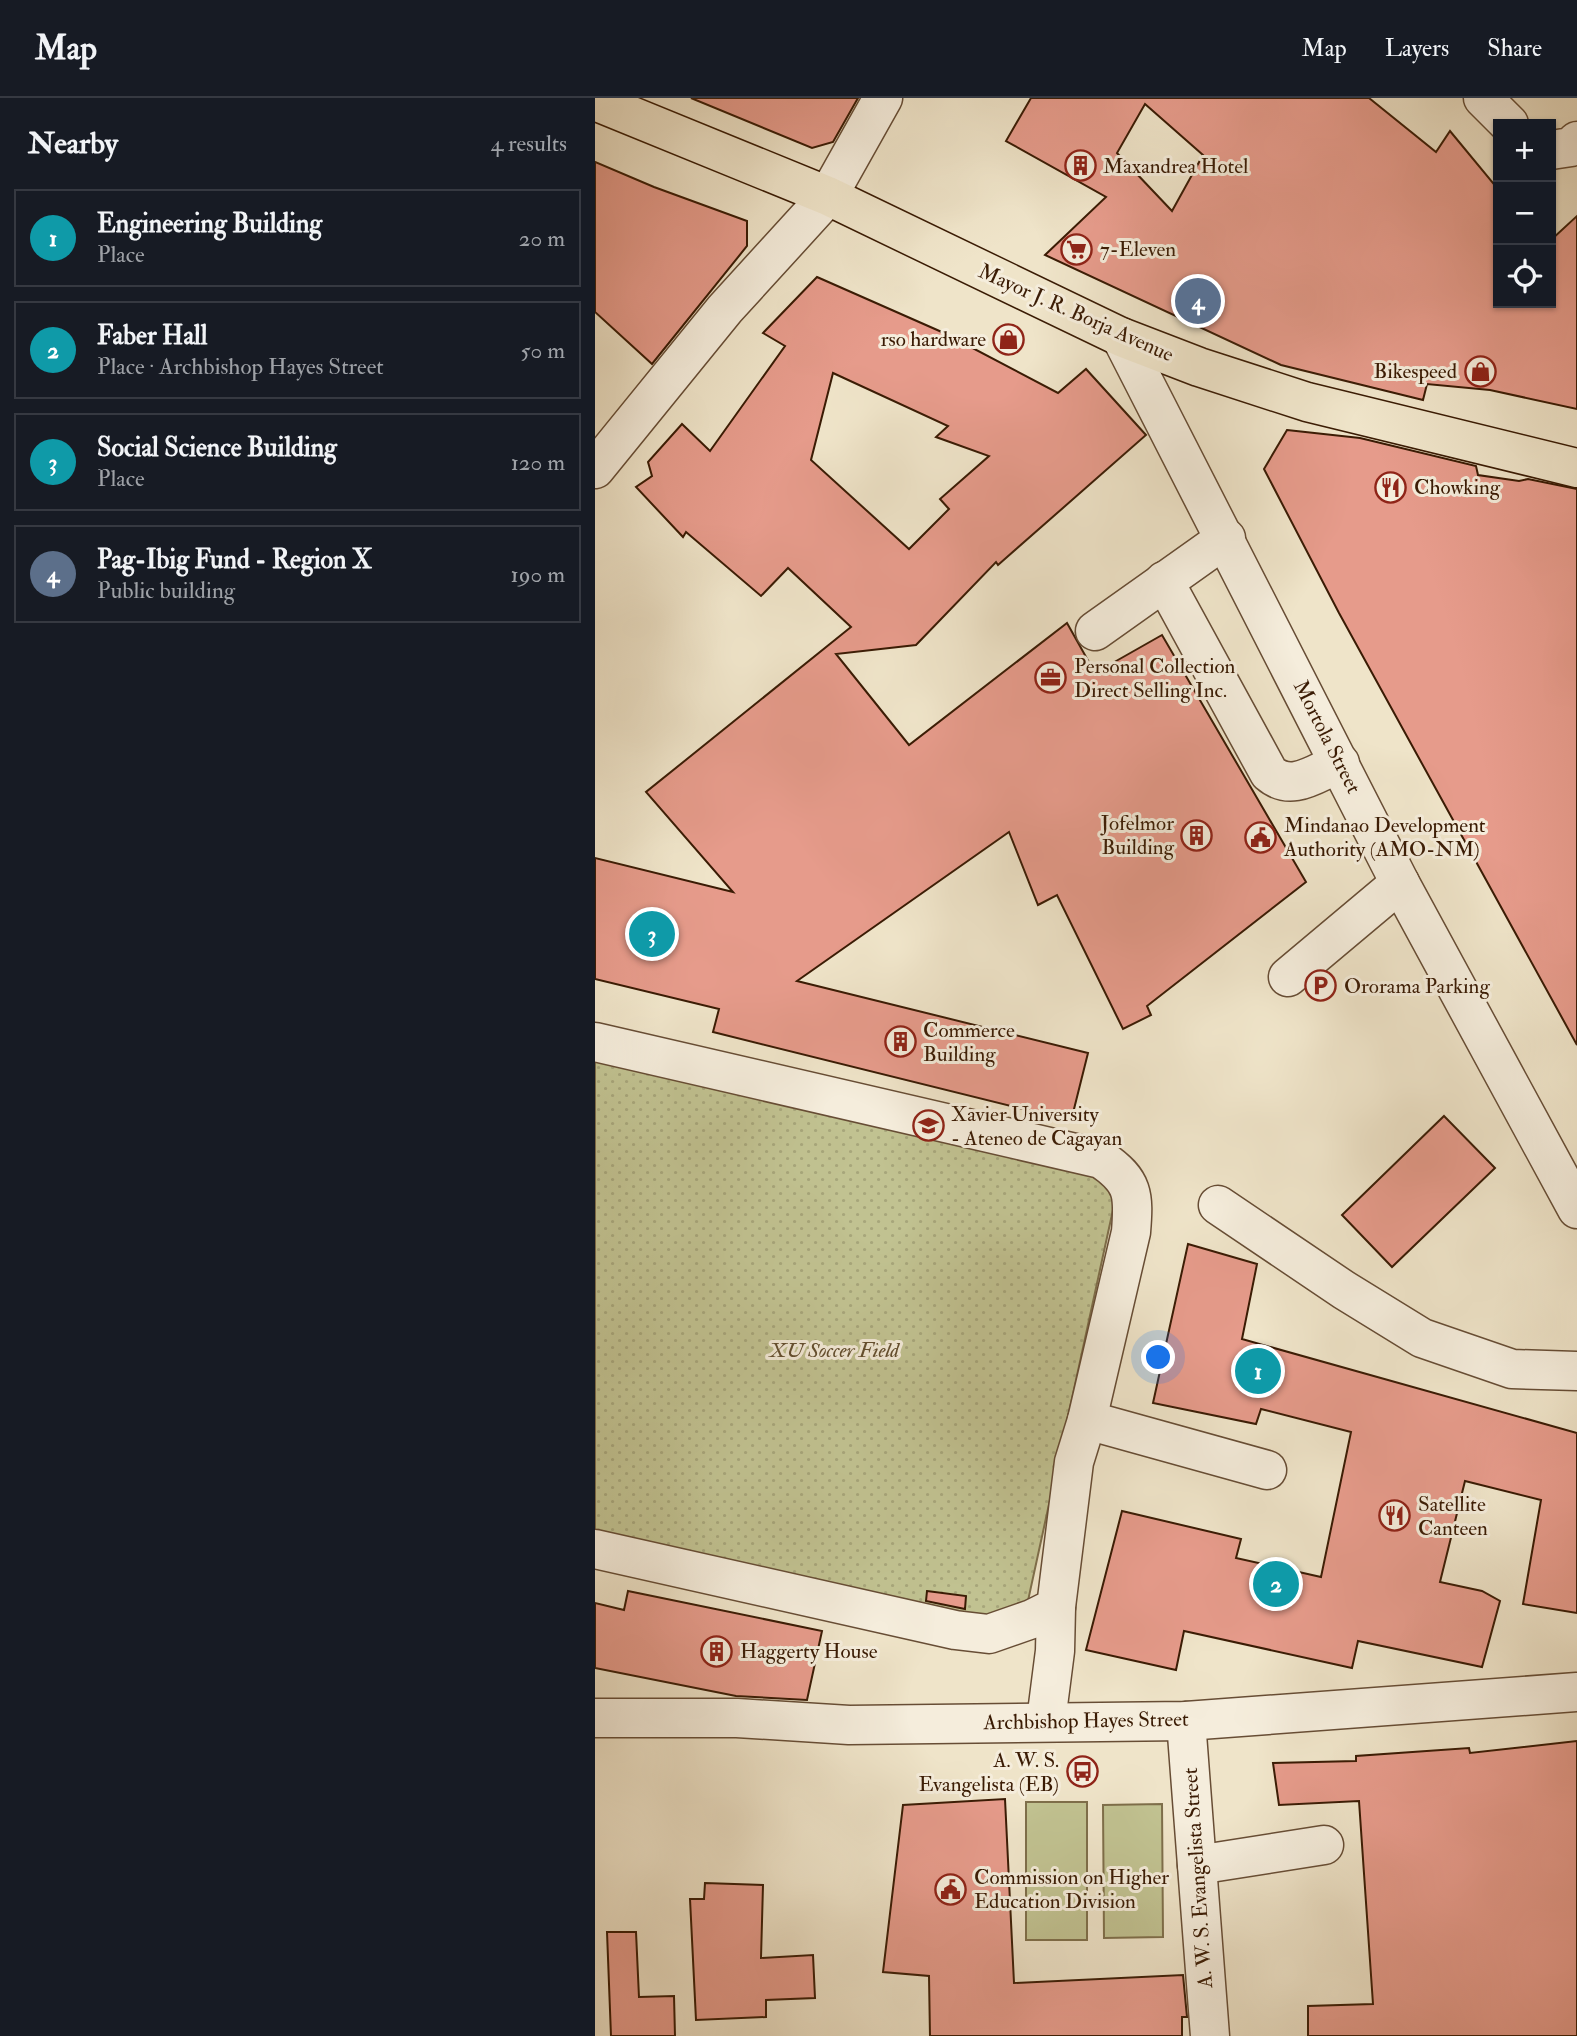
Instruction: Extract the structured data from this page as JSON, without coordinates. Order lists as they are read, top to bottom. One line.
{"streets":{"main road":["Mayor J. R. Borja Avenue"],"street":["Mortola Street","Archbishop Hayes Street","A. W. S. Evangelista Street"]},"crossings":[["Mayor J. R. Borja Avenue","Mortola Street"],["Archbishop Hayes Street","A. W. S. Evangelista Street"]],"parks":["XU Soccer Field"],"places":{"building":["Maxandrea Hotel","Jofelmor Building","Commerce Building","Haggerty House"],"supermarket":["7-Eleven"],"shop":["rso hardware","Bikespeed"],"restaurant":["Chowking","Satellite Canteen"],"office":["Personal Collection Direct Selling Inc."],"public building":["Mindanao Development Authority (AMO-NM)","Commission on Higher Education Division"],"parking":["Ororama Parking"],"school or university":["Xavier University - Ateneo de Cagayan"],"bus stop":["A. W. S. Evangelista (EB)"]},"page":{"header":"Map","nav":["Map","Layers","Share"],"heading":["Nearby","4 results"],"map_buttons":["+","−"],"list":[{"mark":"1","name":"Engineering Building","note":"Place","value":"20 m"},{"mark":"2","name":"Faber Hall","note":"Place · Archbishop Hayes Street","value":"50 m"},{"mark":"3","name":"Social Science Building","note":"Place","value":"120 m"},{"mark":"4","name":"Pag-Ibig Fund - Region X","note":"Public building","value":"190 m"}],"pins":["4","3","1","2"]}}
